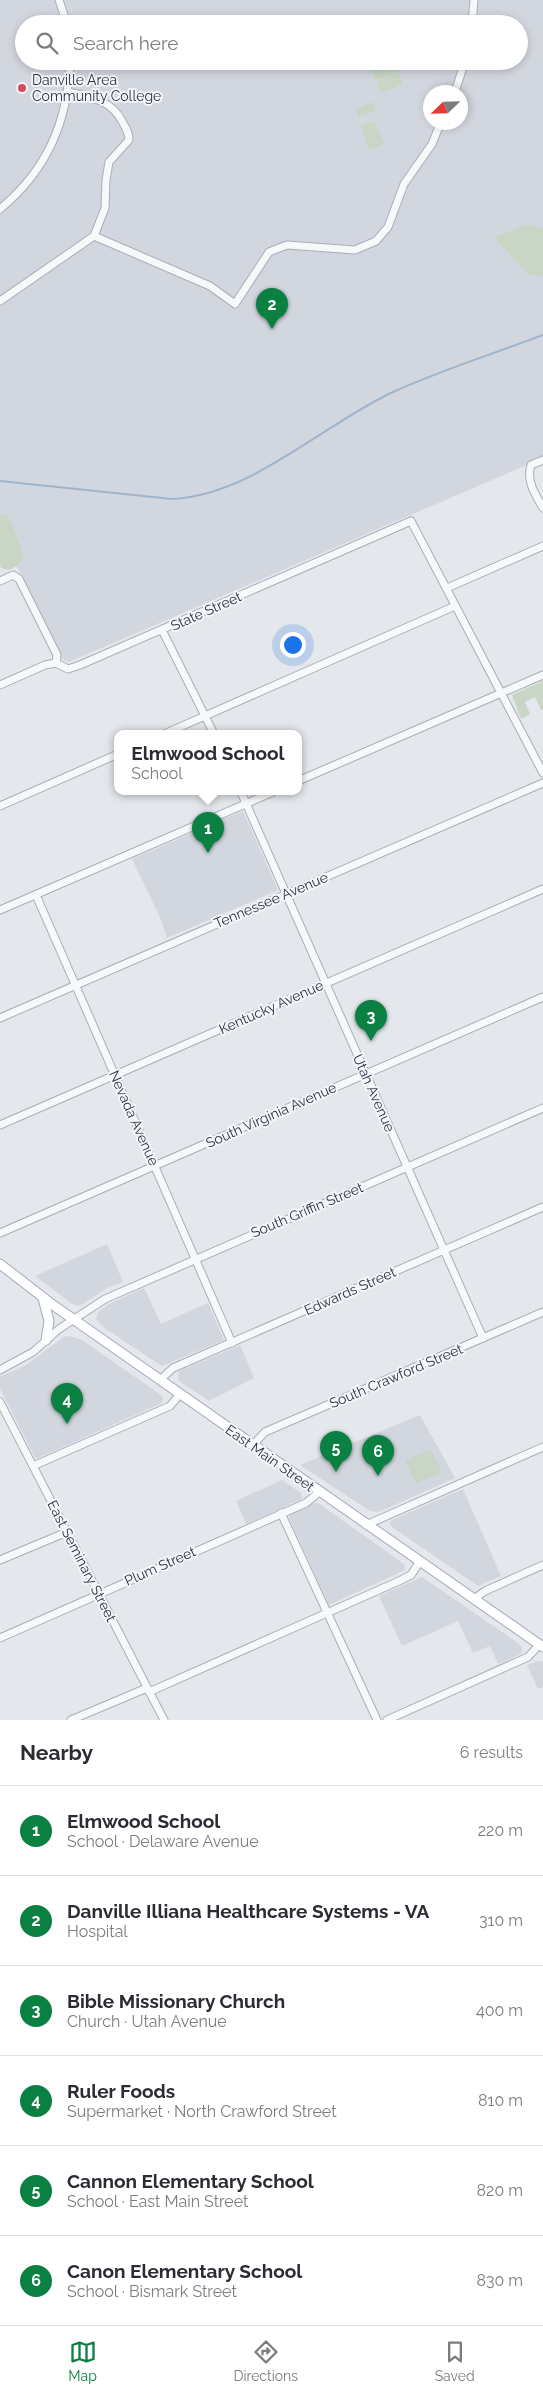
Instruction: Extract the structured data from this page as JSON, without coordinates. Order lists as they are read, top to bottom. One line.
{"streets":{"main road":["East Main Street"],"street":["State Street","Tennessee Avenue","Kentucky Avenue","Utah Avenue","South Virginia Avenue","Nevada Avenue","South Griffin Street","Edwards Street","South Crawford Street","East Seminary Street","Plum Street"]},"crossings":[["Tennessee Avenue","Utah Avenue"],["Tennessee Avenue","Nevada Avenue"],["Kentucky Avenue","Utah Avenue"],["Kentucky Avenue","Nevada Avenue"],["Utah Avenue","South Virginia Avenue"],["Utah Avenue","South Griffin Street"],["Utah Avenue","Edwards Street"],["Utah Avenue","South Crawford Street"],["South Virginia Avenue","Nevada Avenue"],["Nevada Avenue","South Griffin Street"],["Nevada Avenue","Edwards Street"],["South Griffin Street","East Main Street"],["Edwards Street","East Main Street"],["South Crawford Street","East Main Street"],["East Main Street","Plum Street"],["East Seminary Street","Plum Street"]],"places":["Danville Area Community College"],"north":"bottom left","page":{"search":"Search here","pins":["2","1","3","4","5","6"],"popup":["Elmwood School","School"],"heading":["Nearby","6 results"],"list":[{"mark":"1","name":"Elmwood School","note":"School · Delaware Avenue","value":"220 m"},{"mark":"2","name":"Danville Illiana Healthcare Systems - VA","note":"Hospital","value":"310 m"},{"mark":"3","name":"Bible Missionary Church","note":"Church · Utah Avenue","value":"400 m"},{"mark":"4","name":"Ruler Foods","note":"Supermarket · North Crawford Street","value":"810 m"},{"mark":"5","name":"Cannon Elementary School","note":"School · East Main Street","value":"820 m"},{"mark":"6","name":"Canon Elementary School","note":"School · Bismark Street","value":"830 m"}],"nav":["Map","Directions","Saved"]}}
